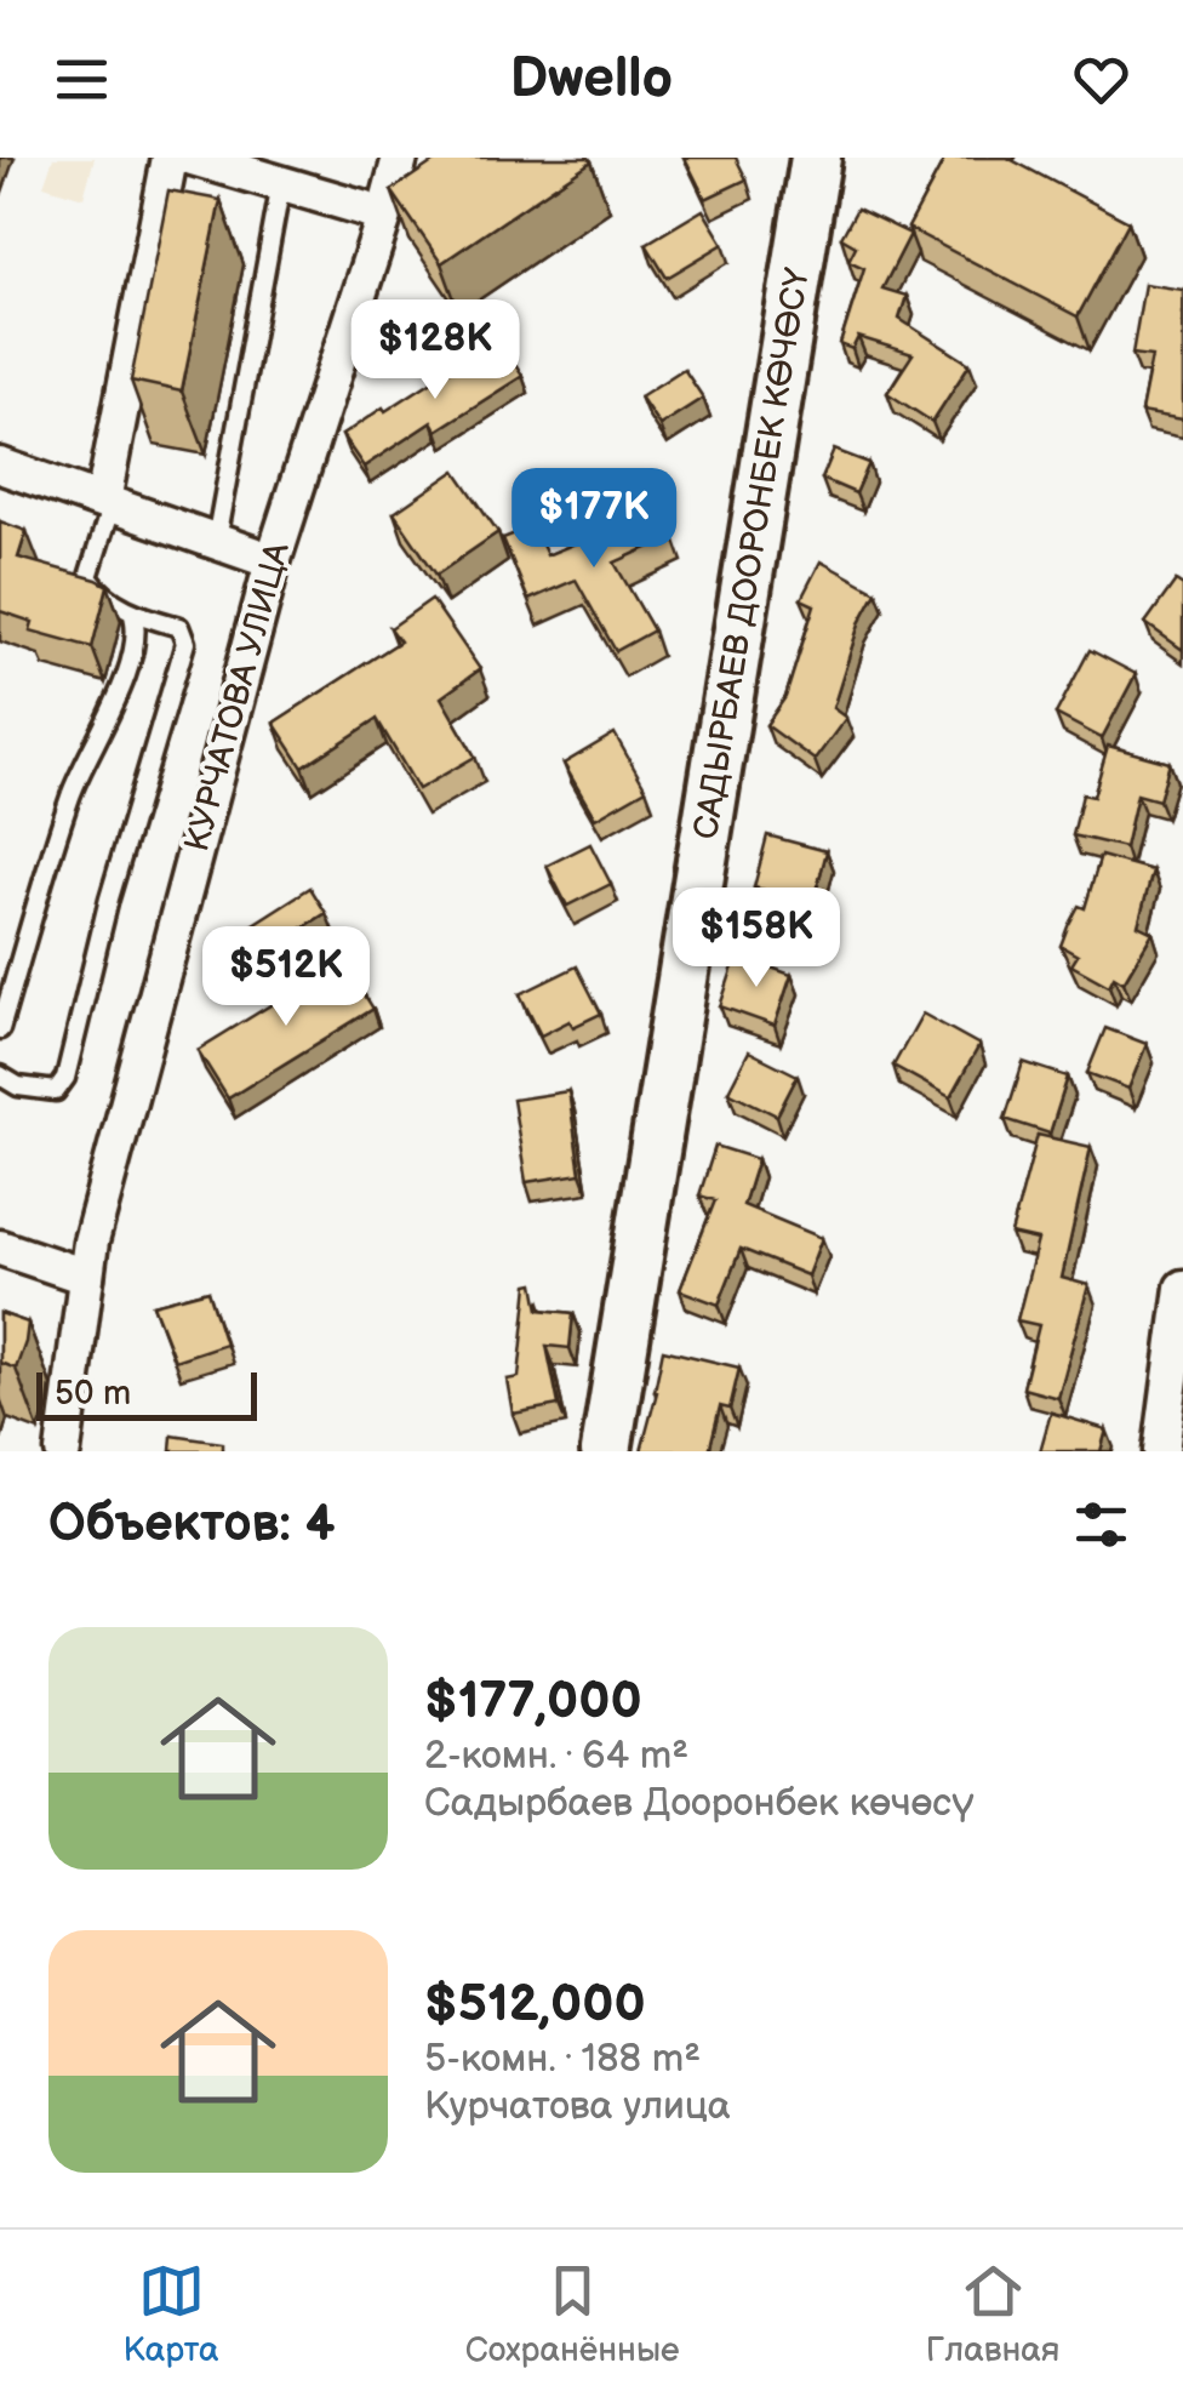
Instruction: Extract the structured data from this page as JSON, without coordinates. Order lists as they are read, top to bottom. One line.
{"streets":{"main road":["САДЫРБАЕВ ДООРОНБЕК КӨЧӨСҮ"],"street":["КУРЧАТОВА УЛИЦА"]},"scale_bar":"50 m","page":{"header":"Dwello","price":["$128K","$177K","$158K","$512K"],"scale":"50 m","heading":"Объектов: 4","list":[{"name":"$177,000","note":"2-комн. · 64 m² · Садырбаев Дооронбек көчөсү"},{"name":"$512,000","note":"5-комн. · 188 m² · Курчатова улица"}],"tabs":["Карта","Сохранённые","Главная"]}}
